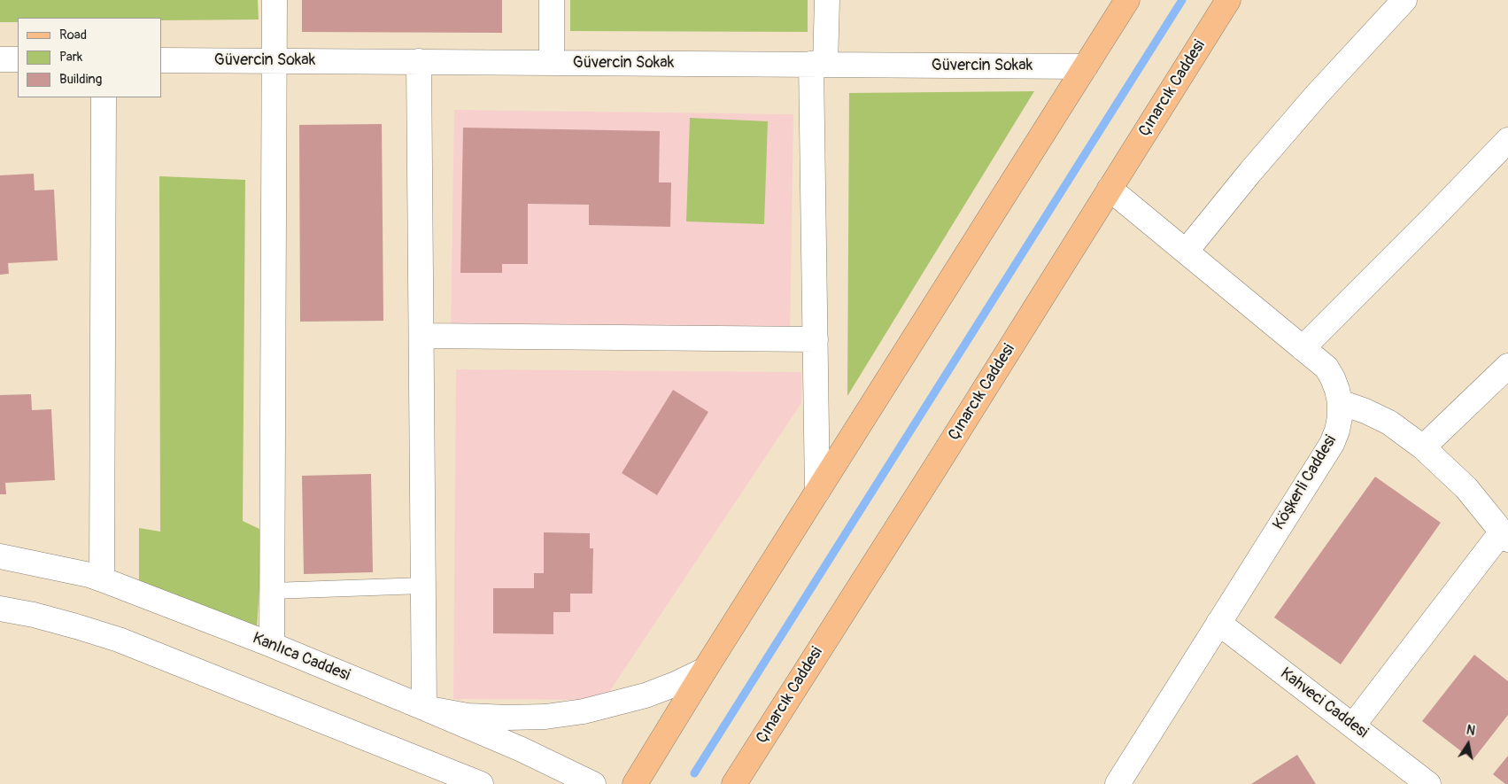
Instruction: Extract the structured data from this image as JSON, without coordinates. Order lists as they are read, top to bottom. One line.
{"streets":{"main road":["Çınarcık Caddesi"],"street":["Güvercin Sokak","Köşkerli Caddesi","Kanlıca Caddesi","Kahveci Caddesi"]},"crossings":[["Çınarcık Caddesi","Köşkerli Caddesi"],["Köşkerli Caddesi","Kahveci Caddesi"]],"legend":["Road","Park","Building"],"north":"top"}
